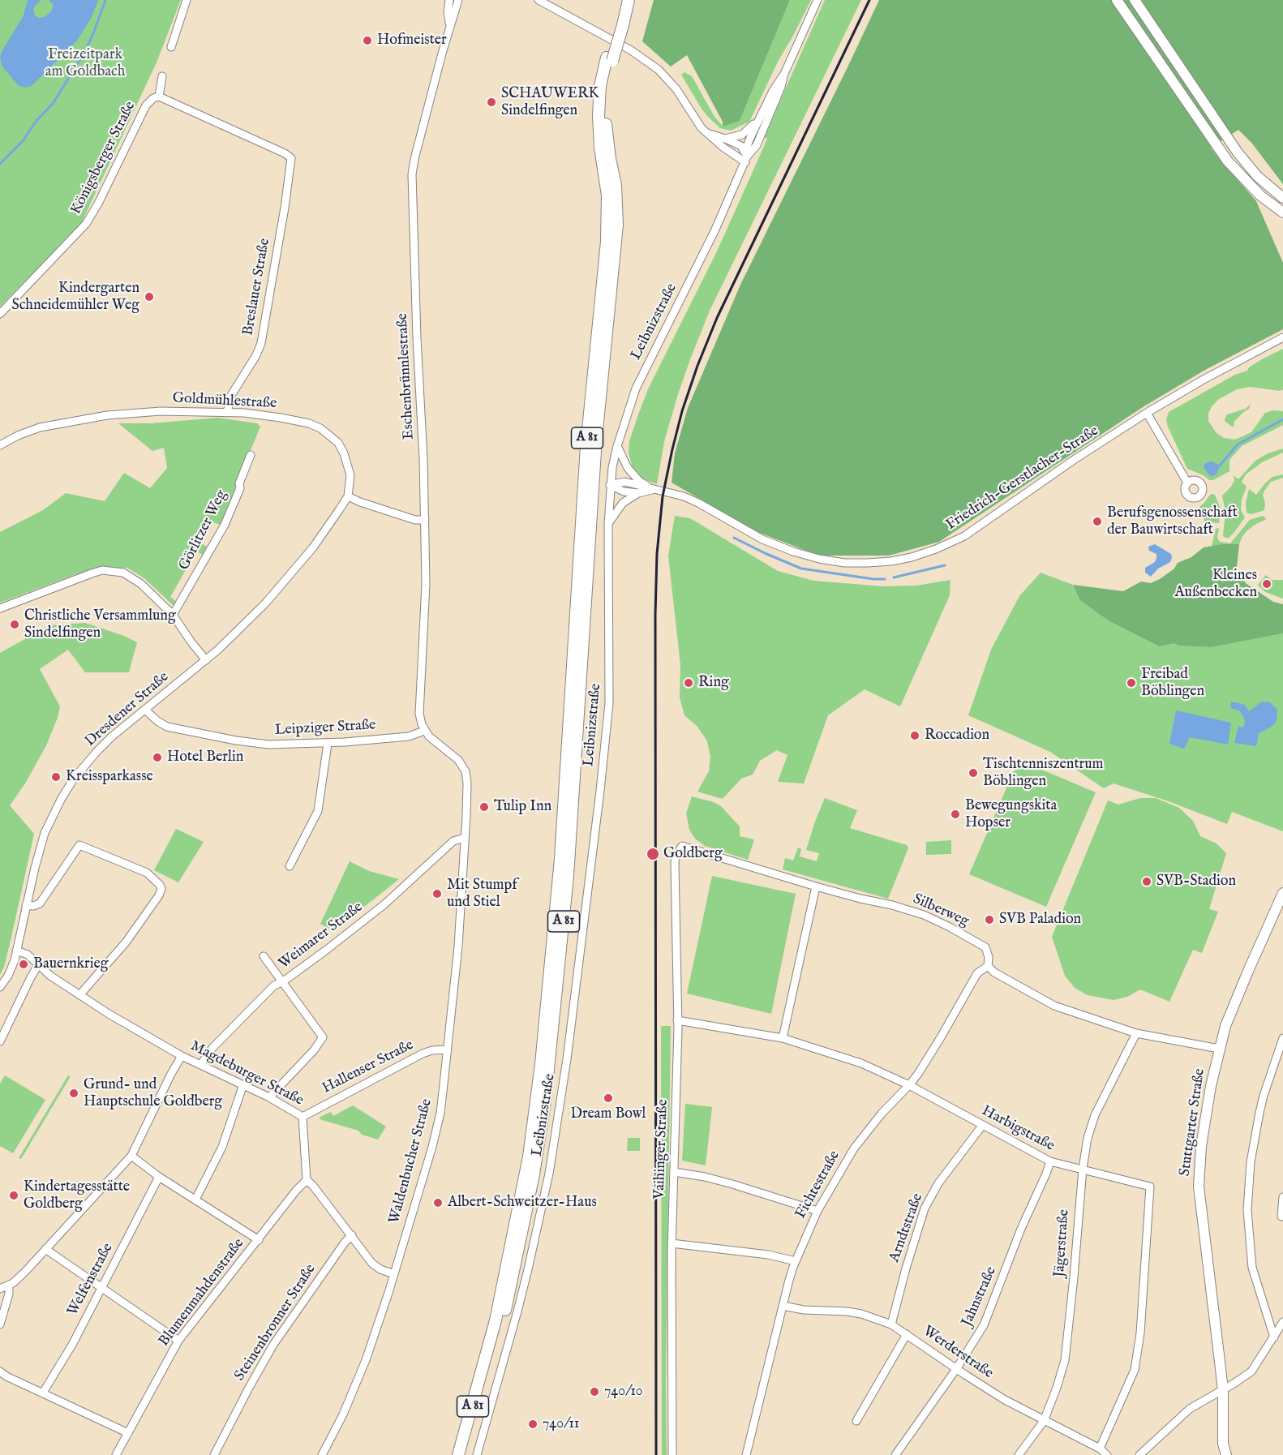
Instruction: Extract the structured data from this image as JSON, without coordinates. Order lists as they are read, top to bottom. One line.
{"streets":{"highway":["A 81"],"main road":["Stuttgarter Straße"],"street":["Königsberger Straße","Breslauer Straße","Leibnizstraße","Eschenbrünnlestraße","Goldmühlestraße","Friedrich-Gerstlacher-Straße","Görlitzer Weg","Dresdener Straße","Leipziger Straße","Silberweg","Weimarer Straße","Hallenser Straße","Magdeburger Straße","Harbigstraße","Vaihinger Straße","Waldenbucher Straße","Fichtestraße","Arndtstraße","Jägerstraße","Welfenstraße","Blumenmahdenstraße","Jahnstraße","Steinenbronner Straße","Werderstraße"]},"crossings":[["Königsberger Straße","Breslauer Straße"],["Breslauer Straße","Goldmühlestraße"],["Leibnizstraße","Friedrich-Gerstlacher-Straße"],["Eschenbrünnlestraße","Leipziger Straße"],["Eschenbrünnlestraße","Waldenbucher Straße"],["Goldmühlestraße","Dresdener Straße"],["Dresdener Straße","Leipziger Straße"],["Dresdener Straße","Magdeburger Straße"],["Leipziger Straße","Waldenbucher Straße"],["Silberweg","Vaihinger Straße"],["Silberweg","Fichtestraße"],["Weimarer Straße","Magdeburger Straße"],["Weimarer Straße","Waldenbucher Straße"],["Hallenser Straße","Magdeburger Straße"],["Hallenser Straße","Waldenbucher Straße"],["Magdeburger Straße","Blumenmahdenstraße"],["Harbigstraße","Vaihinger Straße"],["Harbigstraße","Fichtestraße"],["Harbigstraße","Arndtstraße"],["Harbigstraße","Jägerstraße"],["Harbigstraße","Jahnstraße"],["Harbigstraße","Werderstraße"],["Fichtestraße","Werderstraße"],["Arndtstraße","Werderstraße"],["Jägerstraße","Werderstraße"],["Jahnstraße","Werderstraße"]],"parks":["Freizeitpark am Goldbach"],"places":["Hofmeister","SCHAUWERK Sindelfingen","Kindergarten Schneidemühler Weg","Berufsgenossenschaft der Bauwirtschaft","Kleines Außenbecken","Christliche Versammlung Sindelfingen","Ring","Freibad Böblingen","Roccadion","Hotel Berlin","Tischtenniszentrum Böblingen","Kreissparkasse","Tulip Inn","Bewegungskita Hopser","Goldberg","SVB-Stadion","Mit Stumpf und Stiel","SVB Paladion","Bauernkrieg","Grund- und Hauptschule Goldberg","Dream Bowl","Kindertagesstätte Goldberg","Albert-Schweitzer-Haus","740/10","740/11"]}
